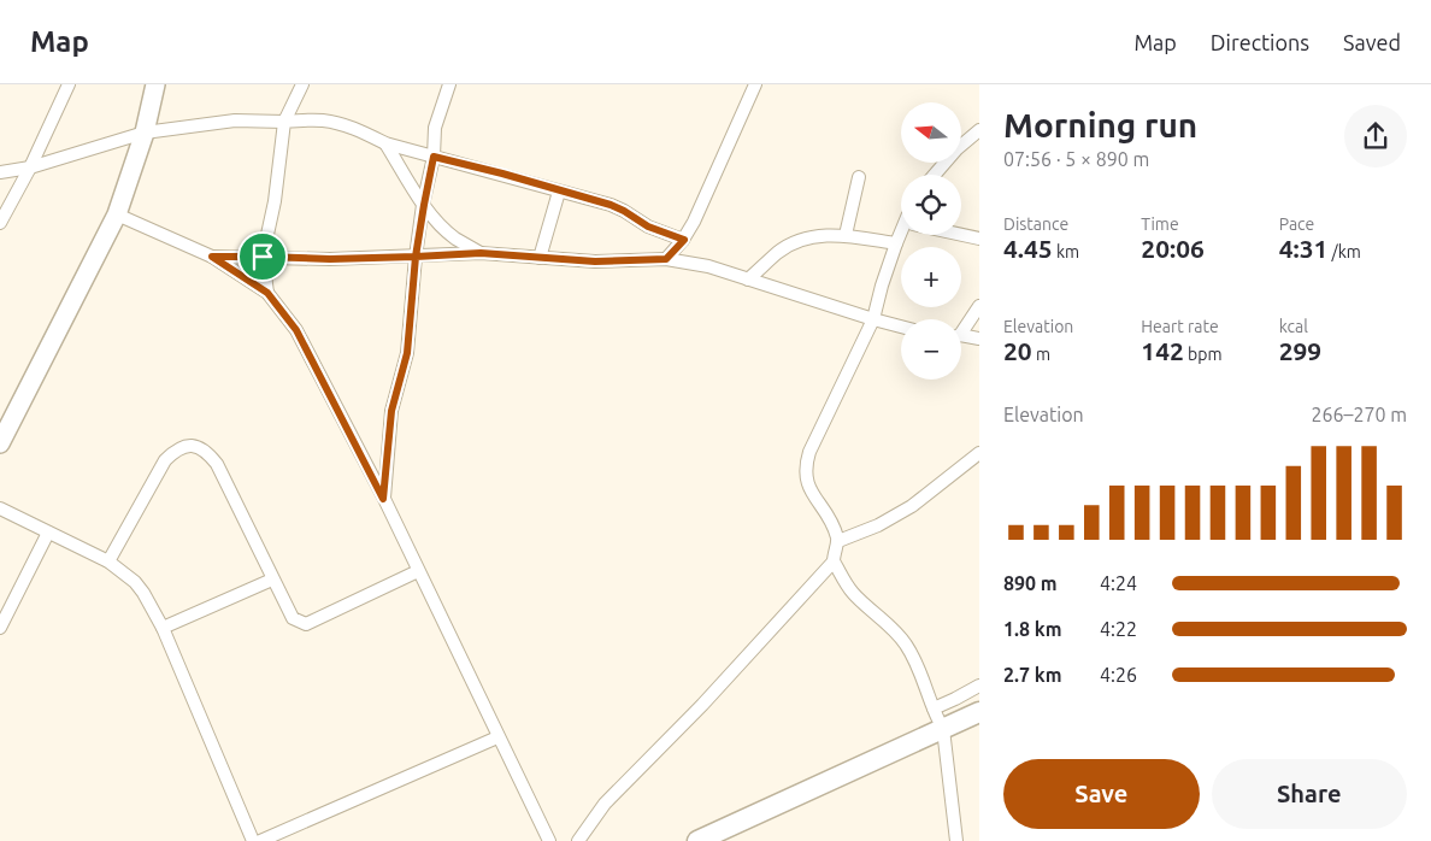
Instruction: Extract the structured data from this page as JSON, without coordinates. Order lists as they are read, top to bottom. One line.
{"north":"left","page":{"header":"Map","nav":["Map","Directions","Saved"],"heading":["Morning run","07:56 · 5 × 890 m"],"map_buttons":["+","−"],"stats":[["Distance","4.45 km"],["Time","20:06"],["Pace","4:31 /km"],["Elevation","20 m"],["Heart rate","142 bpm"],["kcal","299"]],"chart":["Elevation","266–270 m"],"list":[{"name":"890 m","note":"4:24"},{"name":"1.8 km","note":"4:22"},{"name":"2.7 km","note":"4:26"}],"buttons":["Save","Share"]}}
